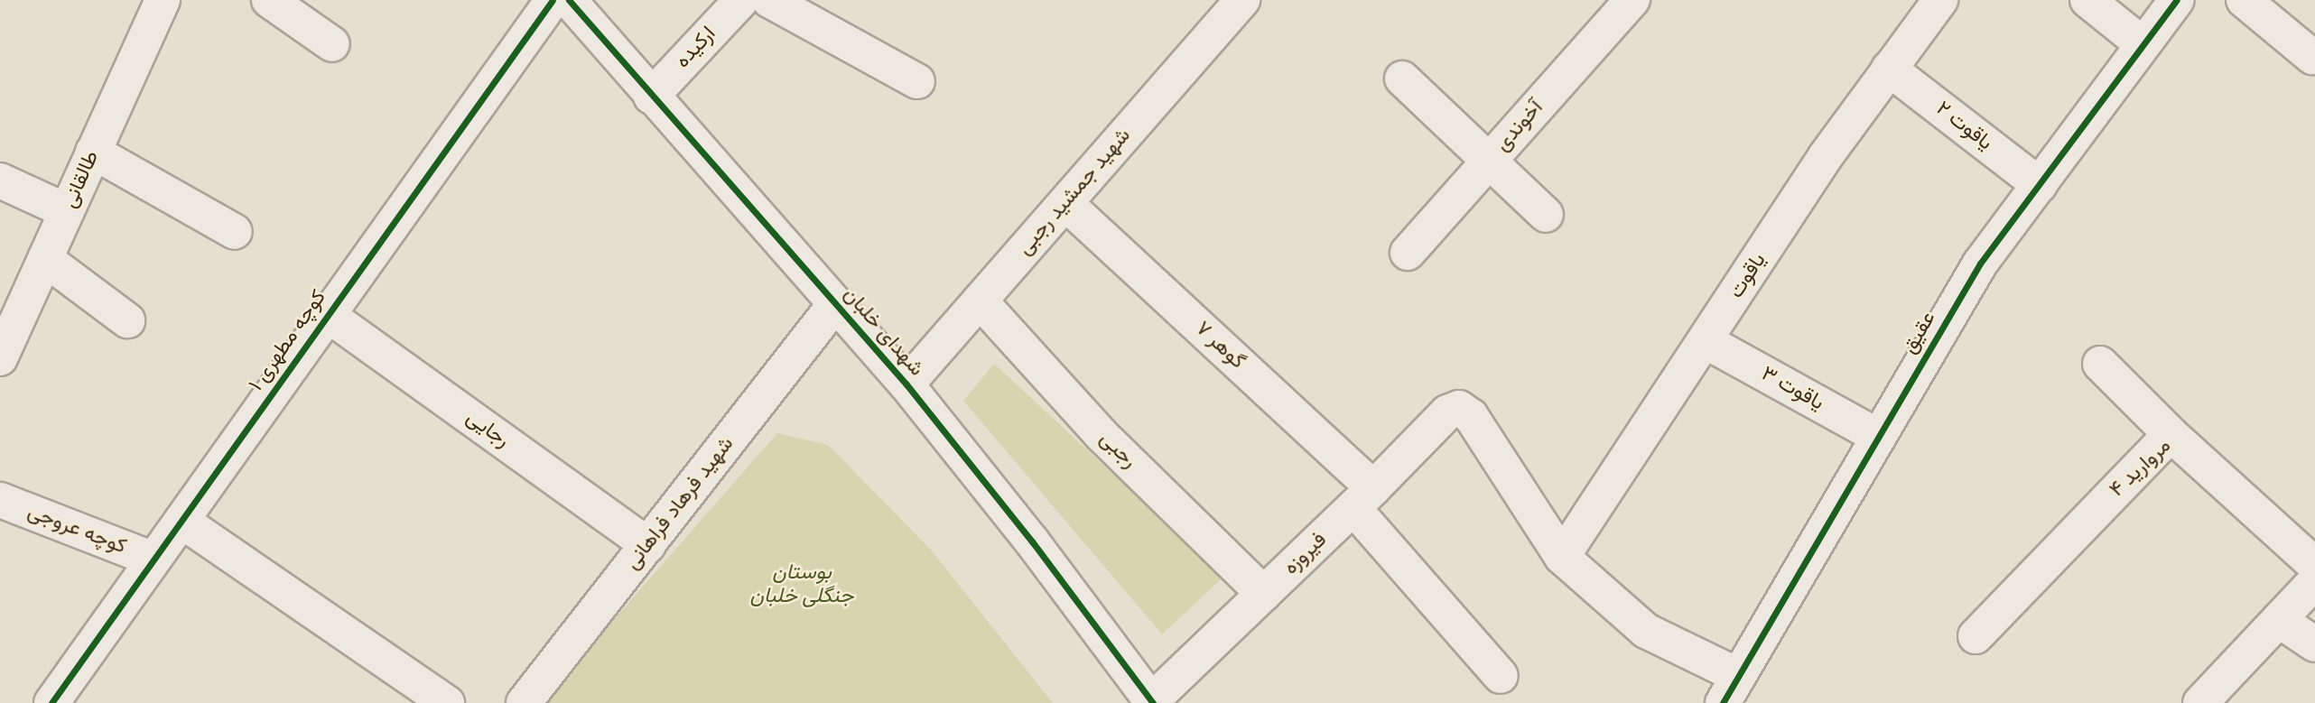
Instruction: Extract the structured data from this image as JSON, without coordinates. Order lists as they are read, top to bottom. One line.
{"streets":{"street":["ارکیده","آخوندی","یاقوت ۲","طالقانی","شهید جمشید رجبی","یاقوت","شهدای خلبان","عقیق","کوچه مطهری ۱","گوهر ۷","یاقوت ۳","رجایی","رجبی","مروارید ۴","شهید فرهاد فراهانی","کوچه عروجی","فیروزه"]},"crossings":[["ارکیده","شهدای خلبان"],["یاقوت ۲","یاقوت"],["یاقوت ۲","عقیق"],["شهید جمشید رجبی","شهدای خلبان"],["شهید جمشید رجبی","گوهر ۷"],["شهید جمشید رجبی","رجبی"],["یاقوت","یاقوت ۳"],["یاقوت","فیروزه"],["شهدای خلبان","شهید فرهاد فراهانی"],["شهدای خلبان","فیروزه"],["عقیق","یاقوت ۳"],["کوچه مطهری ۱","رجایی"],["کوچه مطهری ۱","کوچه عروجی"],["گوهر ۷","فیروزه"],["رجایی","شهید فرهاد فراهانی"],["رجبی","فیروزه"]],"parks":["بوستان جنگلی خلبان"]}
